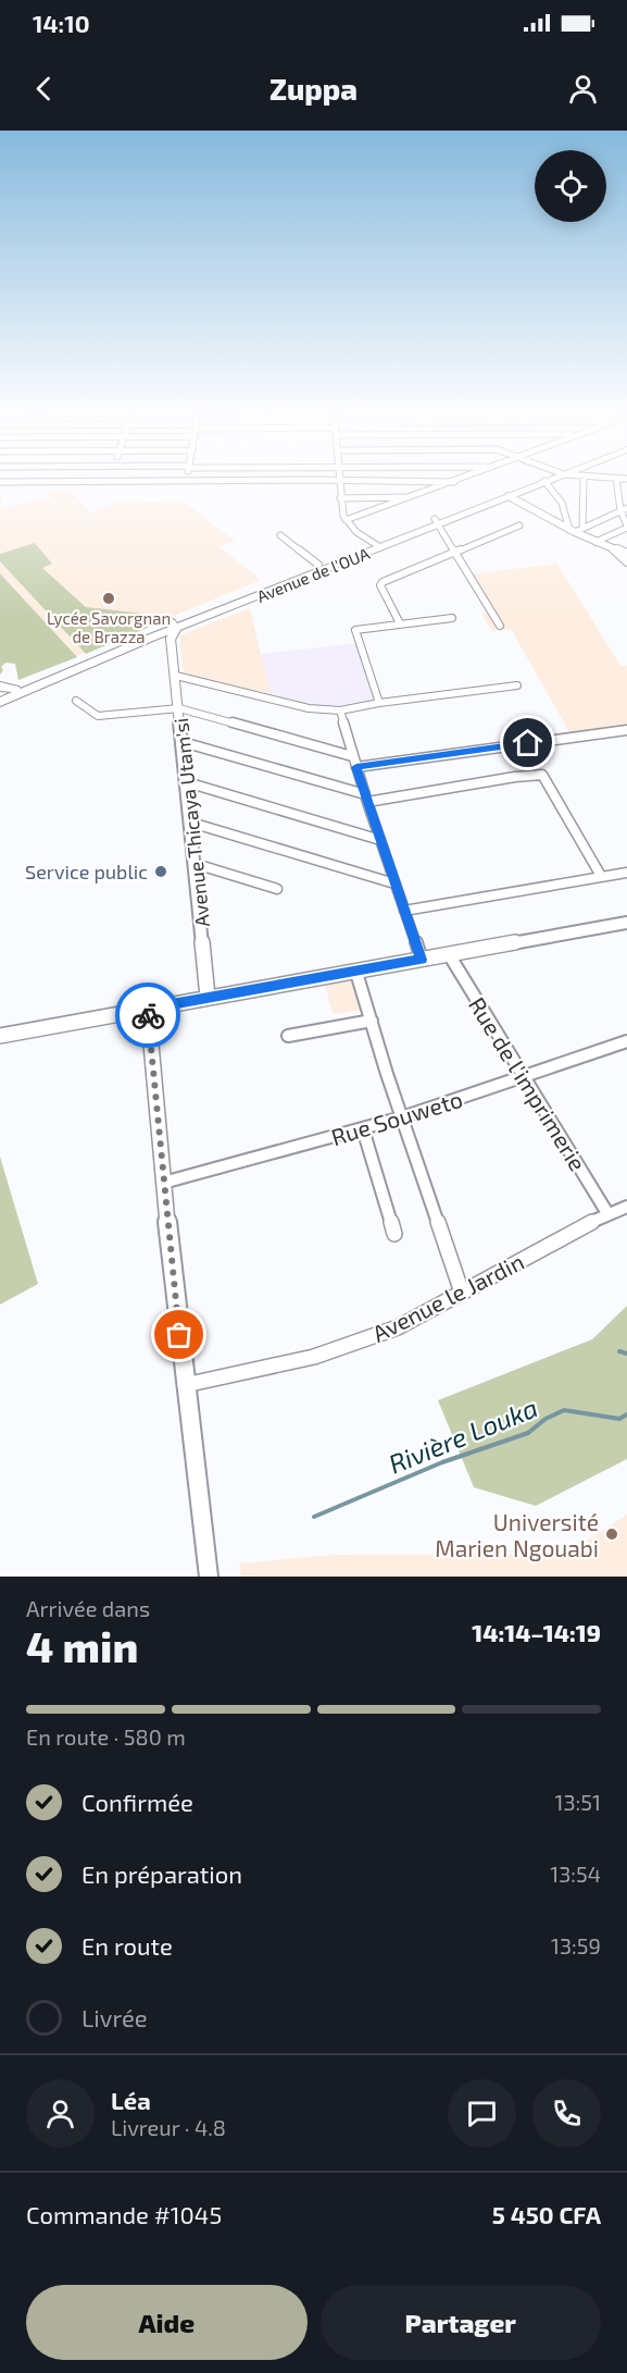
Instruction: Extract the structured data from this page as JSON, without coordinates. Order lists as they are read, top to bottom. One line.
{"streets":{"main road":["Avenue de l'OUA"],"street":["Avenue Thicaya Utam'si","Rue de l'imprimerie","Rue Souweto","Avenue le Jardin"]},"crossings":[["Avenue de l'OUA","Avenue Thicaya Utam'si"],["Rue de l'imprimerie","Rue Souweto"],["Rue de l'imprimerie","Avenue le Jardin"]],"water":["Rivière Louka"],"places":["Lycée Savorgnan de Brazza","Service public","Université Marien Ngouabi"],"page":{"status":"14:10","header":"Zuppa","heading":["4 min","Arrivée dans","14:14–14:19"],"panel":["Léa","Livreur · 4.8","Commande #1045","5 450 CFA"],"bar":"En route · 580 m","list":[["Confirmée","13:51"],["En préparation","13:54"],["En route","13:59"],"Livrée"],"buttons":["Aide","Partager"]}}
